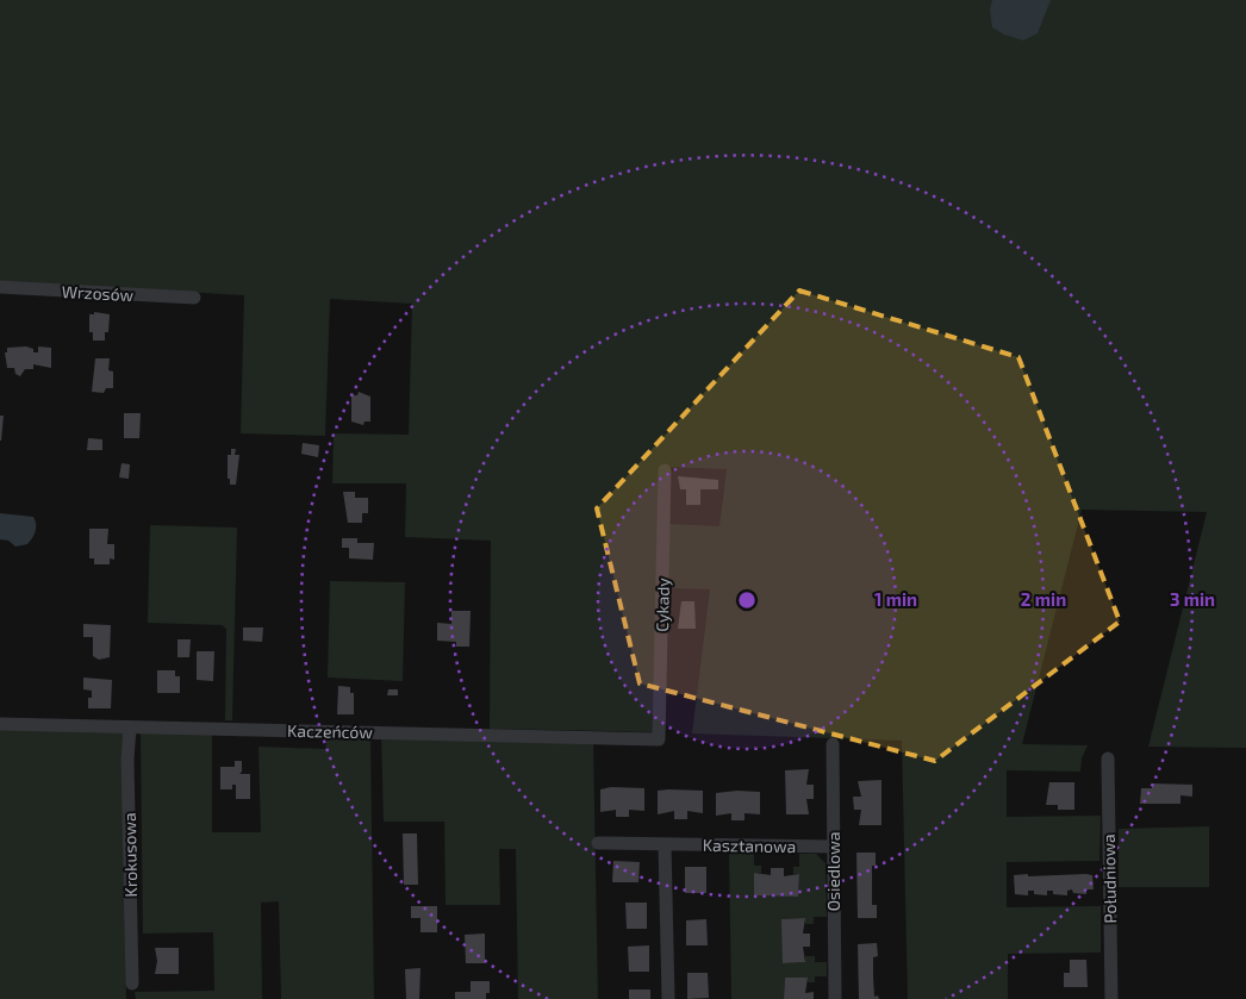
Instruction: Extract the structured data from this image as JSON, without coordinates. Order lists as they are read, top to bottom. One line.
{"streets":{"street":["Wrzosów","Cykady","Kaczeńców","Kasztanowa","Krokusowa","Osiedlowa","Południowa"]},"crossings":[["Cykady","Kaczeńców"],["Kaczeńców","Krokusowa"],["Kasztanowa","Osiedlowa"]],"rings":["1 min","2 min","3 min"]}
